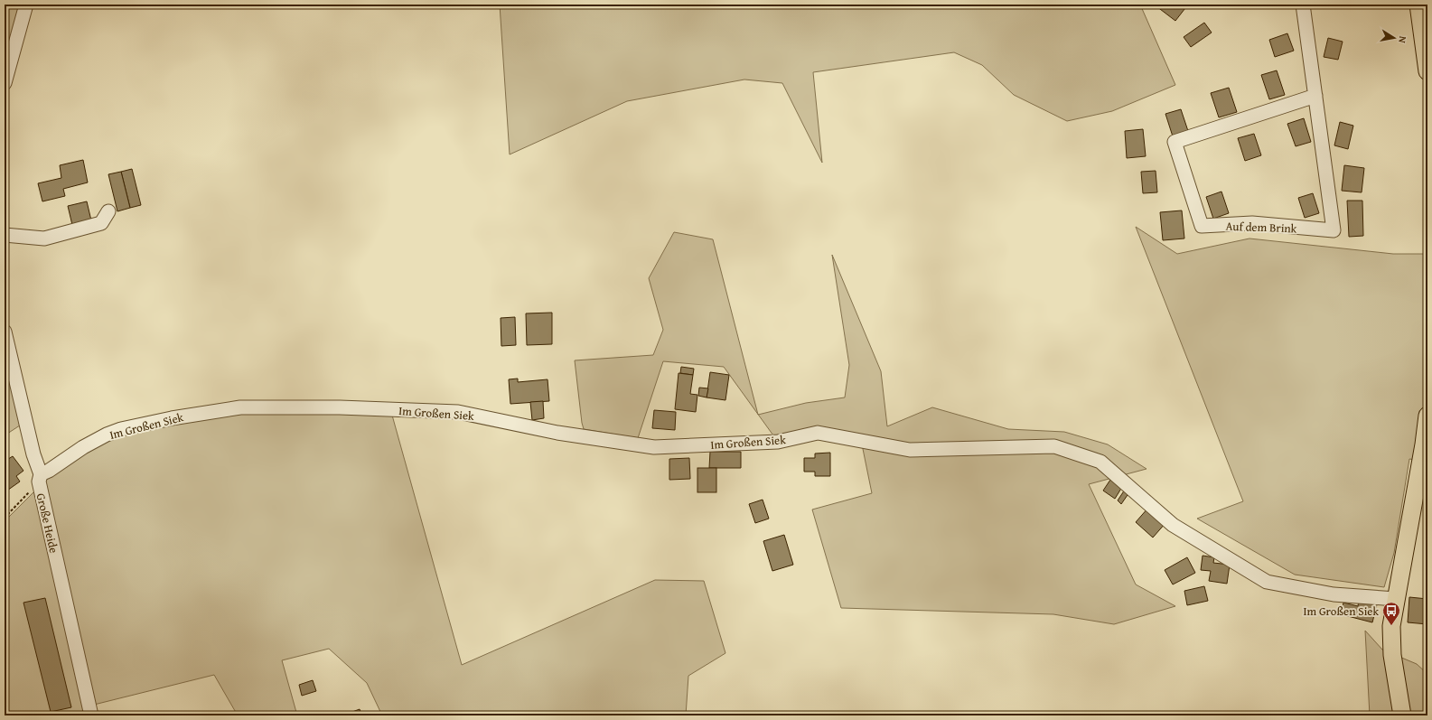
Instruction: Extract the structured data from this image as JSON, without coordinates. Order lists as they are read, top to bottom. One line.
{"streets":{"street":["Auf dem Brink","Im Großen Siek","Große Heide"]},"crossings":[["Im Großen Siek","Große Heide"]],"places":{"bus stop":["Im Großen Siek"]},"north":"right"}
